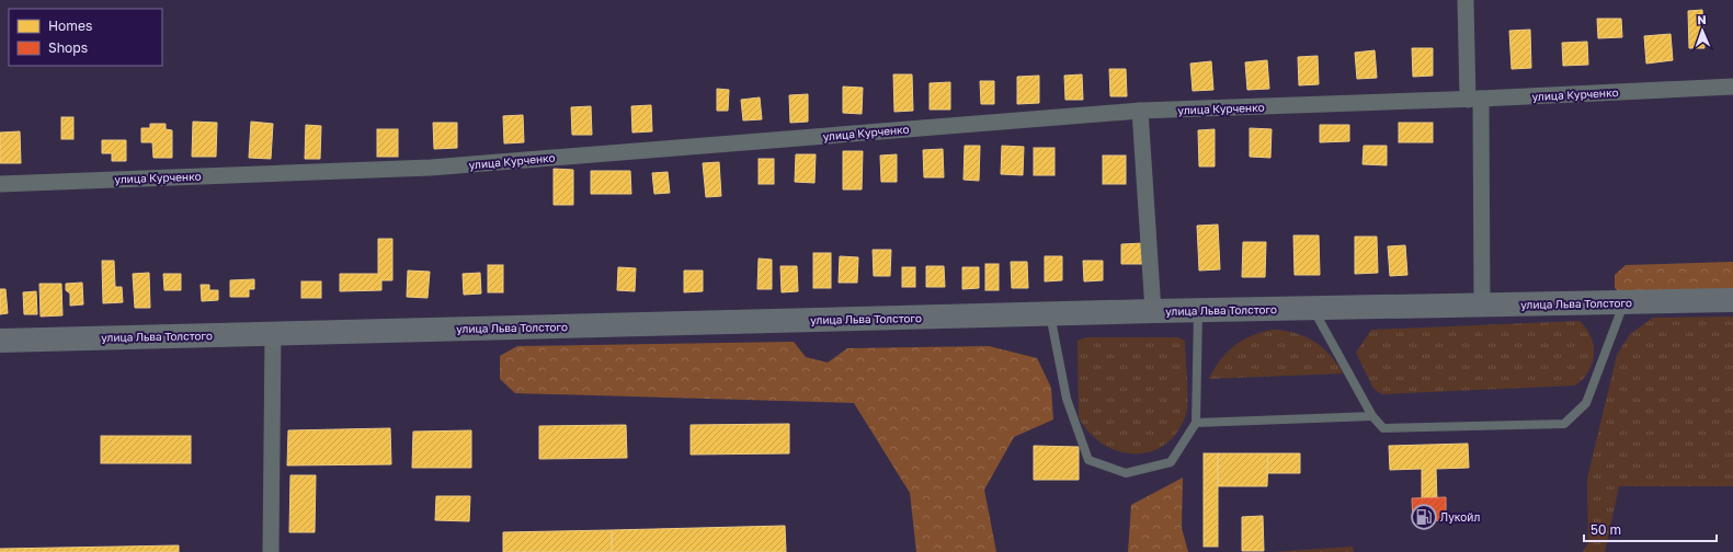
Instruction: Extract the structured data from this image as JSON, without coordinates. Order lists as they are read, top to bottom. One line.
{"streets":{"main road":["улица Льва Толстого"],"street":["улица Курченко"]},"places":{"fuel station":["Лукойл"]},"legend":["Homes","Shops"],"scale_bar":"50 m","north":"top"}
